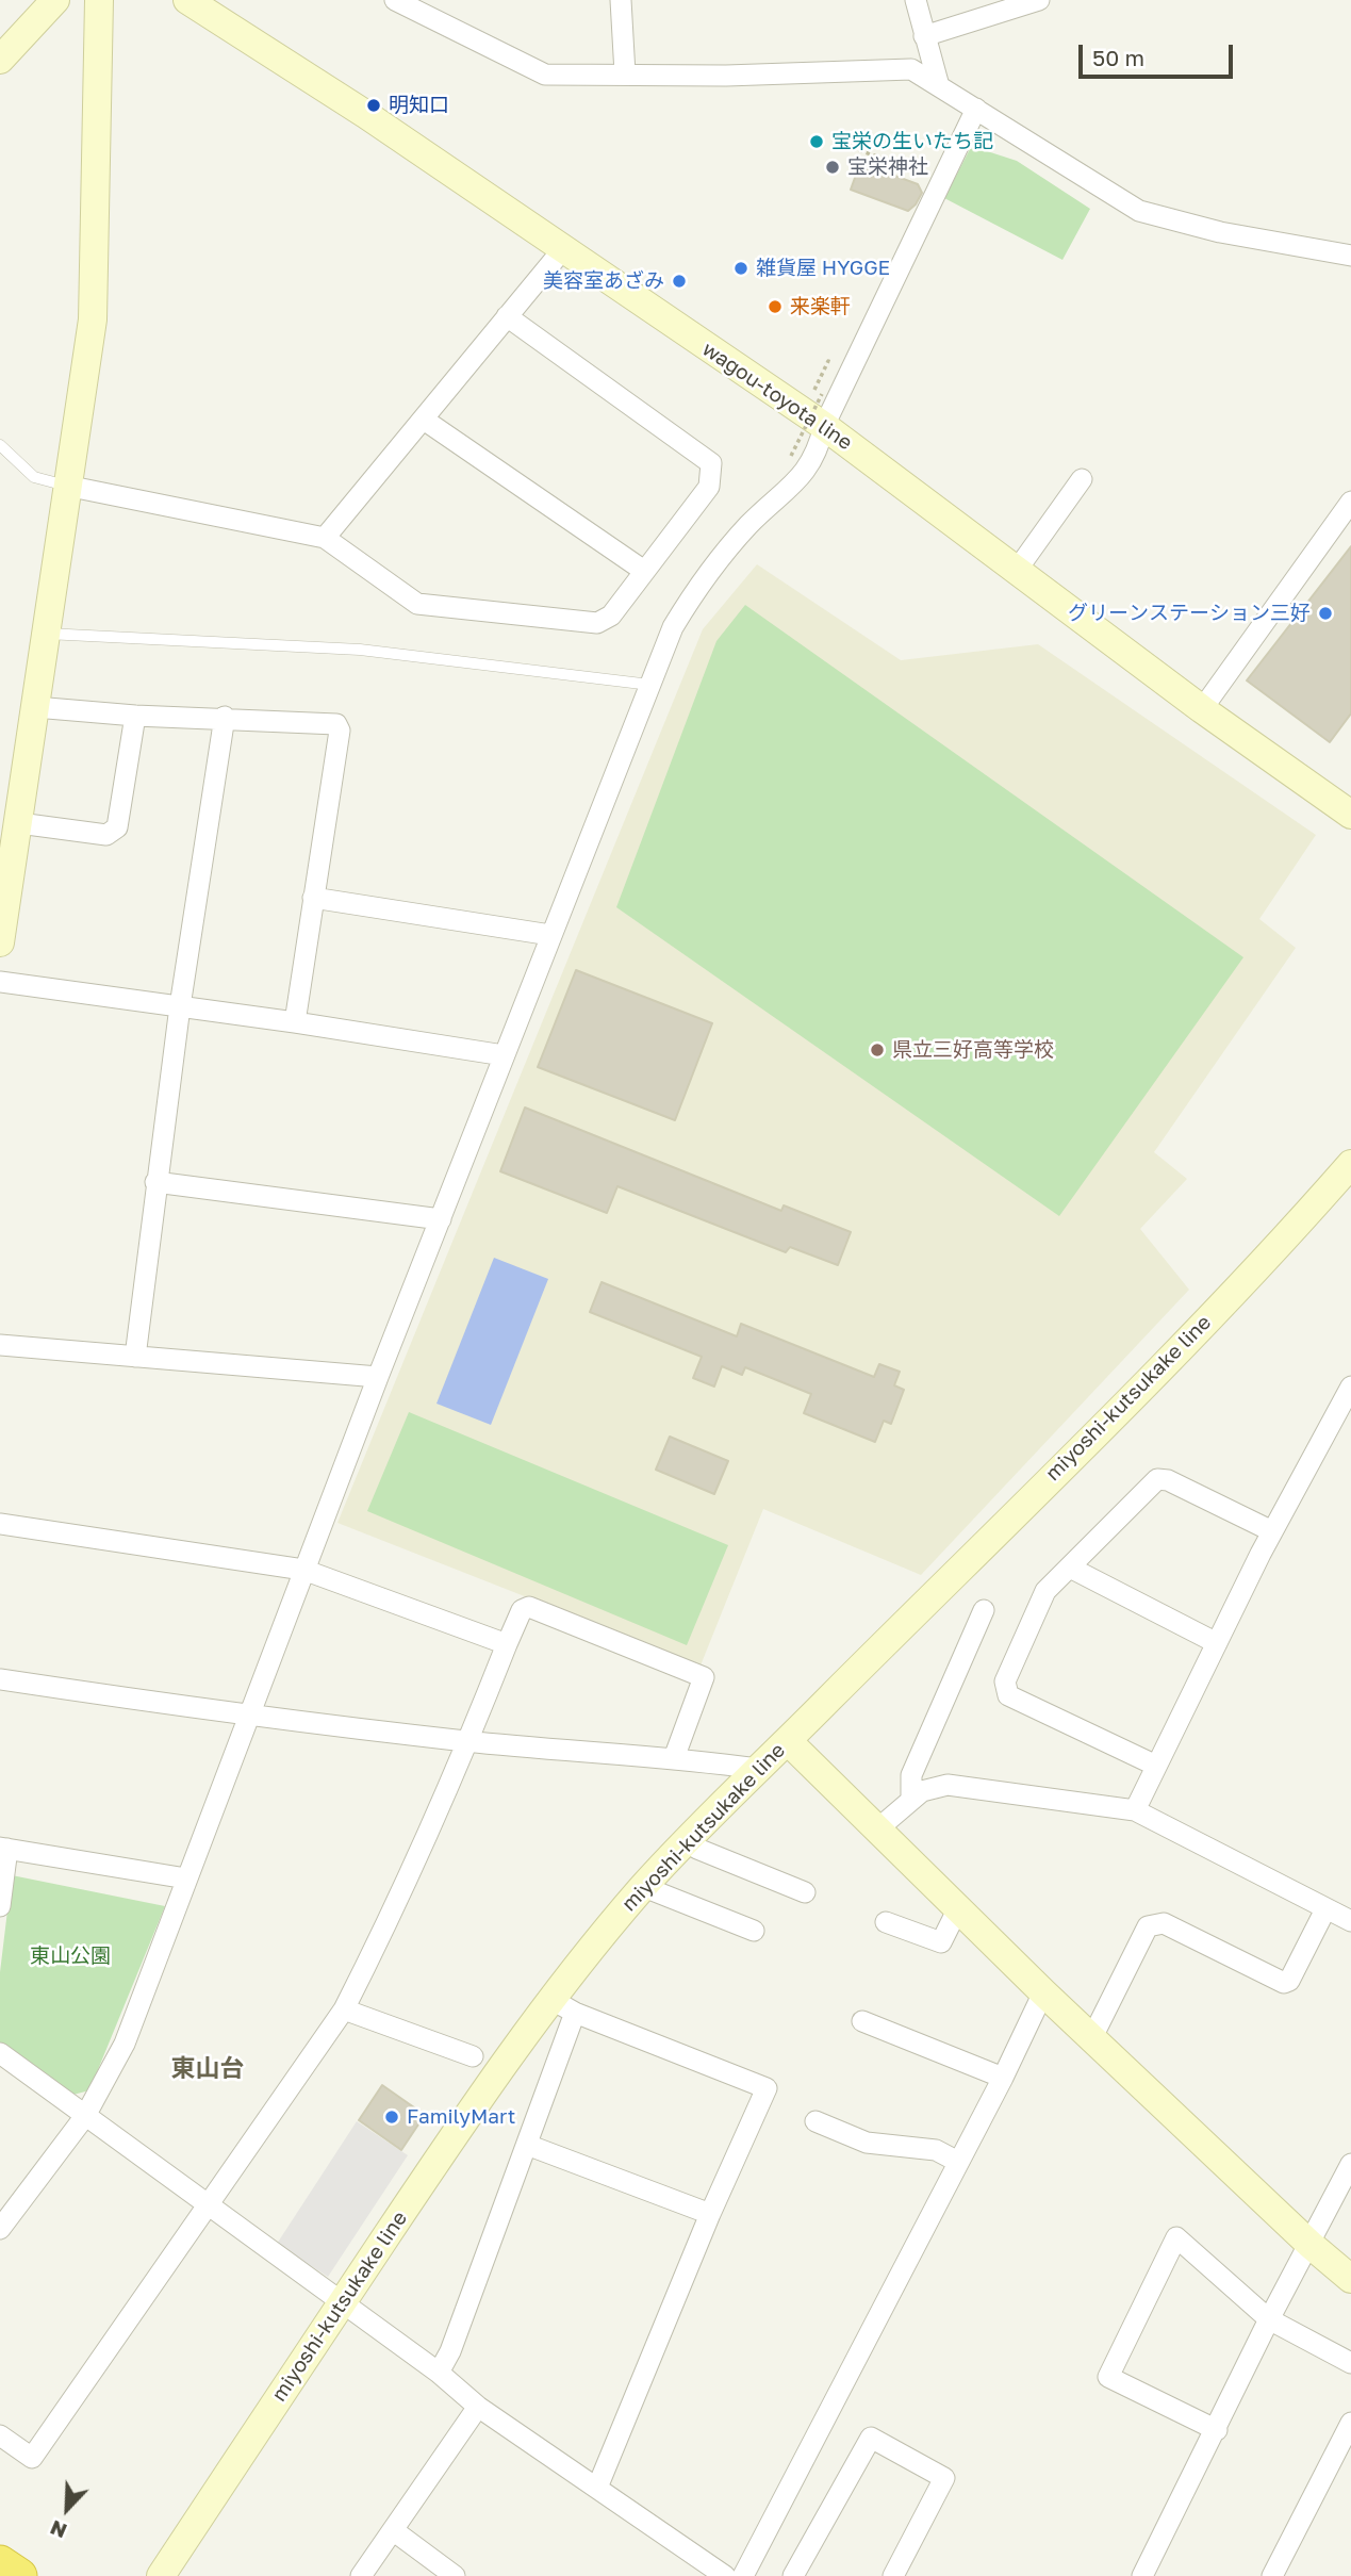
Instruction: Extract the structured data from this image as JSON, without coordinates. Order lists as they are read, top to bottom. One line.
{"streets":{"main road":["wagou-toyota line","miyoshi-kutsukake line"]},"districts":["東山台"],"parks":["東山公園"],"places":["明知口","宝栄の生いたち記","宝栄神社","雑貨屋 HYGGE","美容室あざみ","来楽軒","グリーンステーション三好","県立三好高等学校","FamilyMart"],"scale_bar":"50 m","north":"bottom left"}
